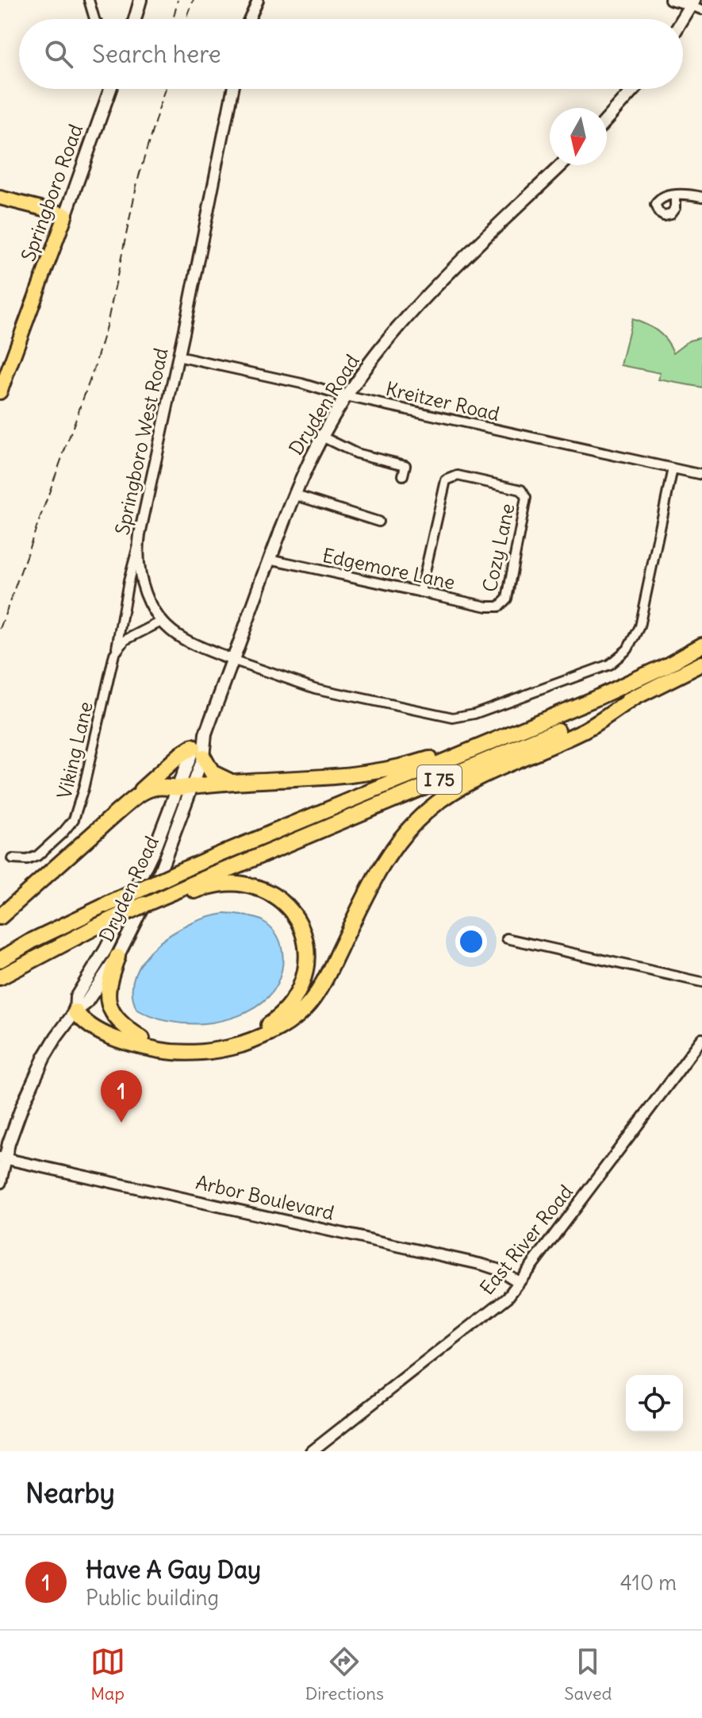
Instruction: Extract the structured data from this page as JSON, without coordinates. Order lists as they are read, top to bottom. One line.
{"streets":{"highway":["I 75"],"main road":["Springboro Road","Dryden Road"],"street":["Kreitzer Road","Springboro West Road","Cozy Lane","Edgemore Lane","Viking Lane","Arbor Boulevard","East River Road"]},"crossings":[["Kreitzer Road","Dryden Road"],["Kreitzer Road","Springboro West Road"],["Dryden Road","Springboro West Road"],["Dryden Road","Edgemore Lane"],["Dryden Road","Arbor Boulevard"],["Springboro West Road","Viking Lane"],["Cozy Lane","Edgemore Lane"],["Arbor Boulevard","East River Road"]],"north":"bottom","page":{"search":"Search here","pins":"1","heading":"Nearby","list":[{"mark":"1","name":"Have A Gay Day","note":"Public building","value":"410 m"}],"nav":["Map","Directions","Saved"]}}
